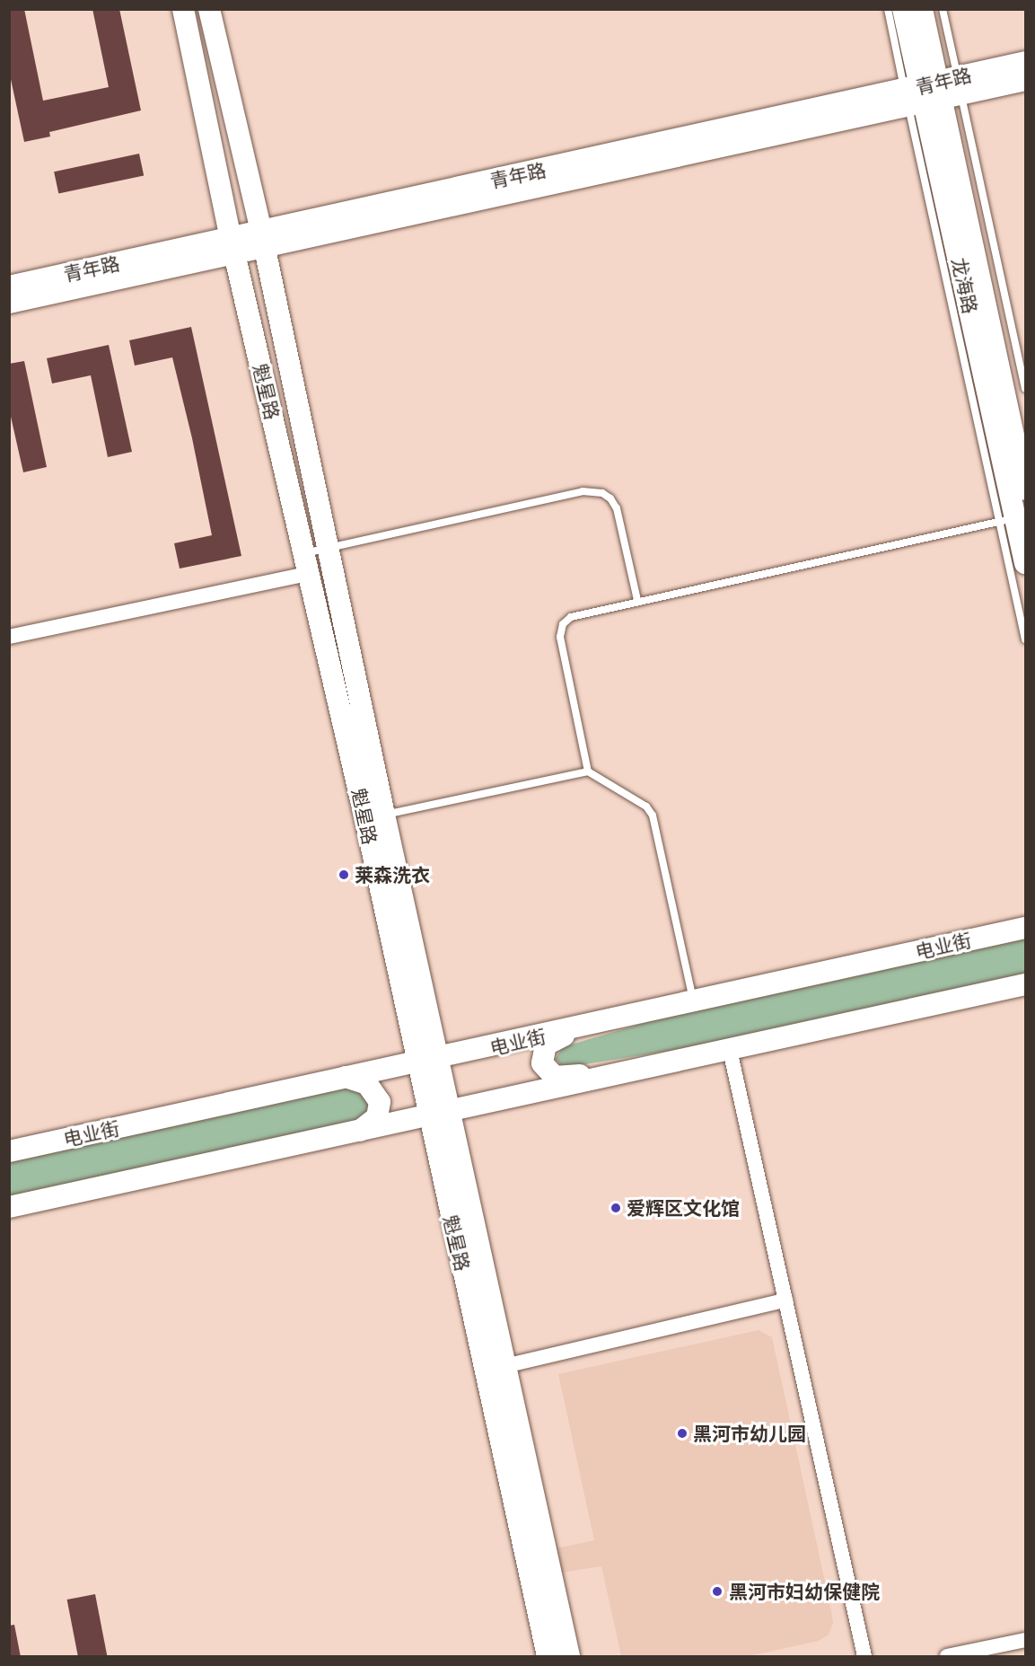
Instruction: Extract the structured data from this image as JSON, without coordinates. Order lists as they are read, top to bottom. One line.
{"streets":{"street":["青年路","龙海路","魁星路","电业街"]},"crossings":[["青年路","龙海路"],["青年路","魁星路"],["魁星路","电业街"]],"places":["莱森洗衣","爱辉区文化馆","黑河市幼儿园","黑河市妇幼保健院"]}
